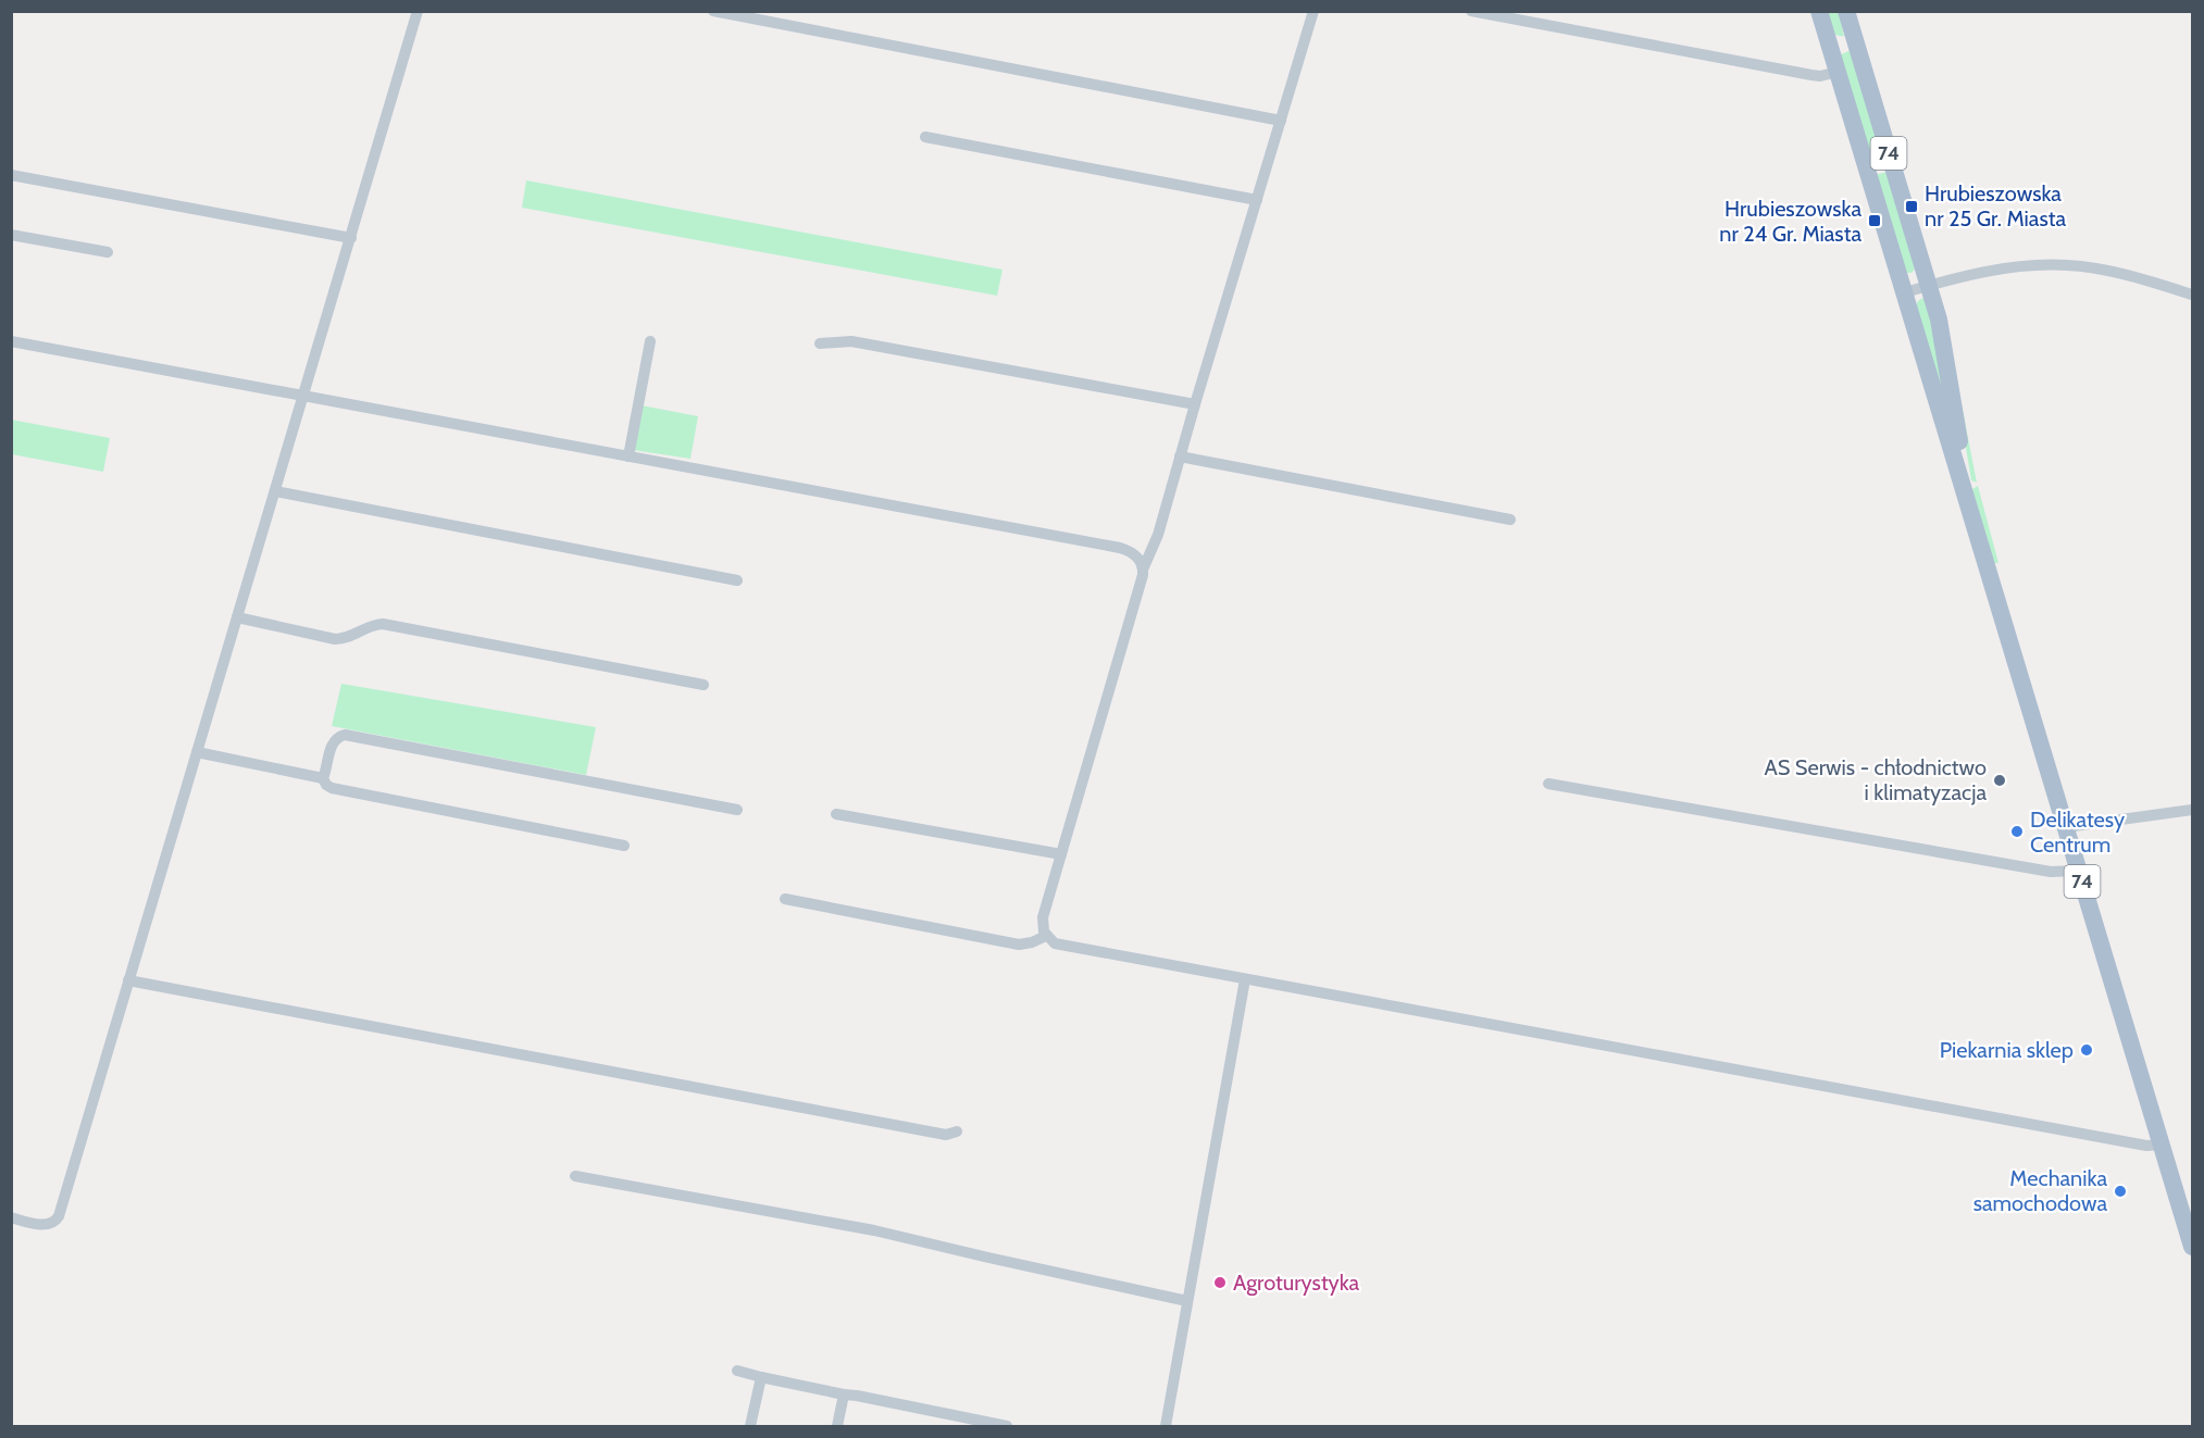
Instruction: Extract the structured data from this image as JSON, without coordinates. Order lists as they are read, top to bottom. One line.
{"streets":{"main road":["74"]},"places":{"transit":["Hrubieszowska nr 25 Gr. Miasta","Hrubieszowska nr 24 Gr. Miasta"],"other":["AS Serwis - chłodnictwo i klimatyzacja","Delikatesy Centrum","Piekarnia sklep","Mechanika samochodowa","Agroturystyka"]}}
